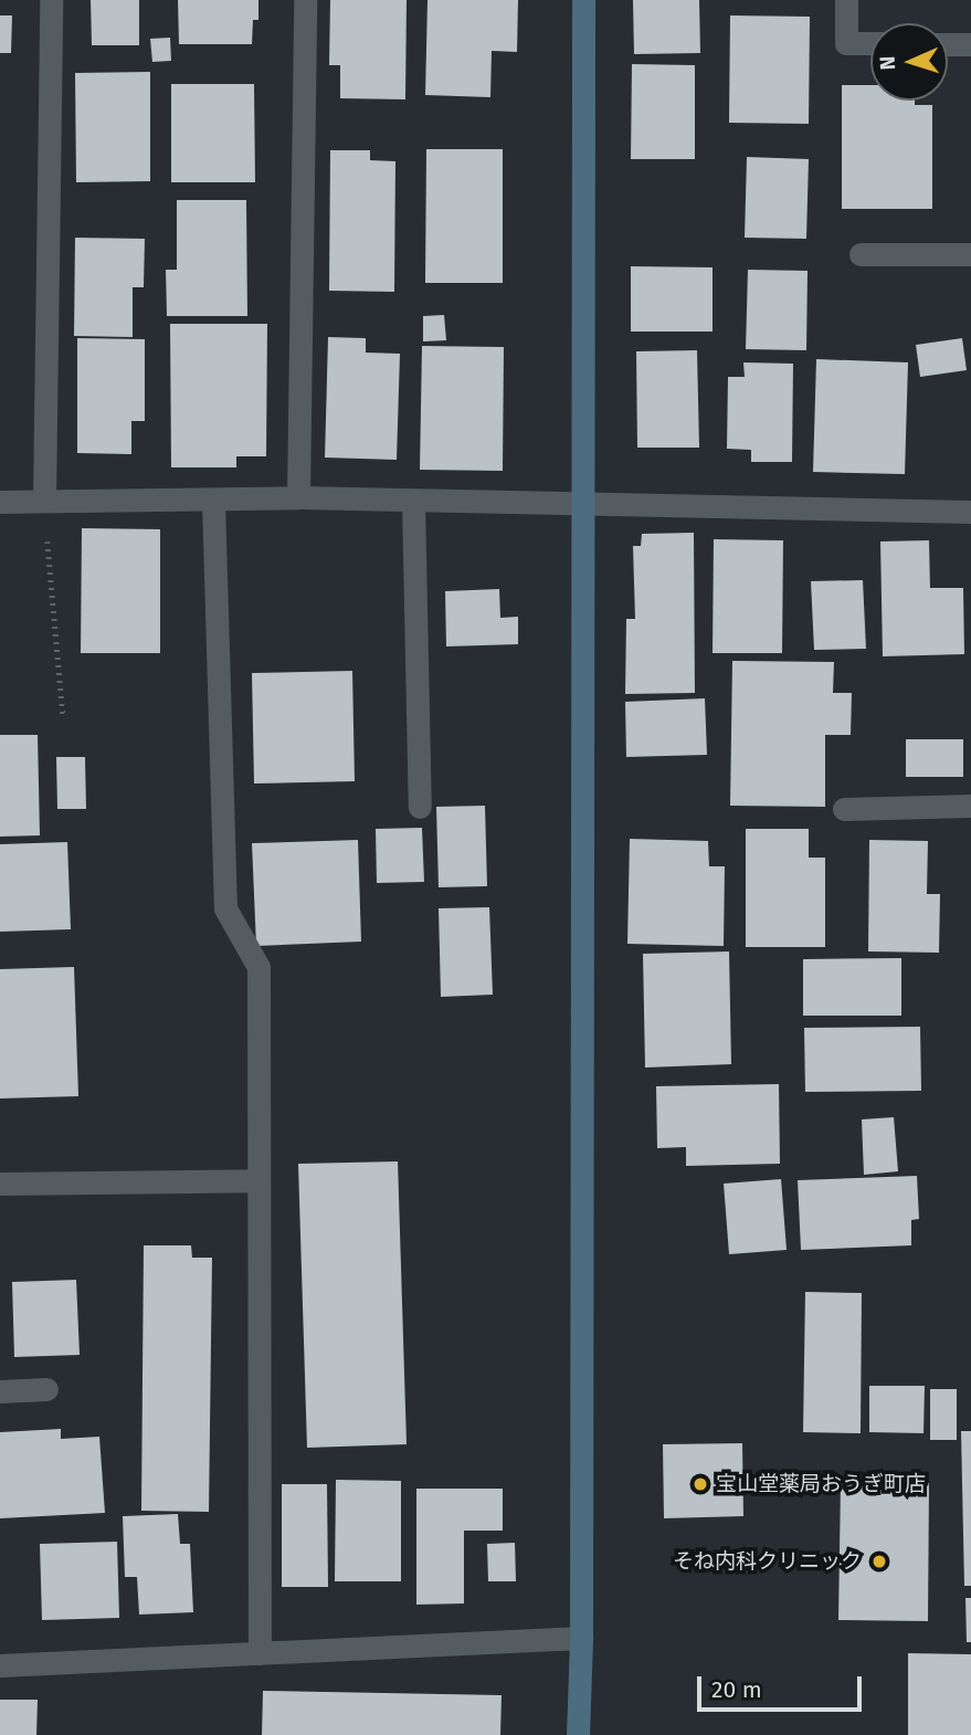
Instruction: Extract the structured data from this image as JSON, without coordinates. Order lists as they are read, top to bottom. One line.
{"places":["宝山堂薬局おうぎ町店","そね内科クリニック"],"scale_bar":"20 m","north":"left"}
